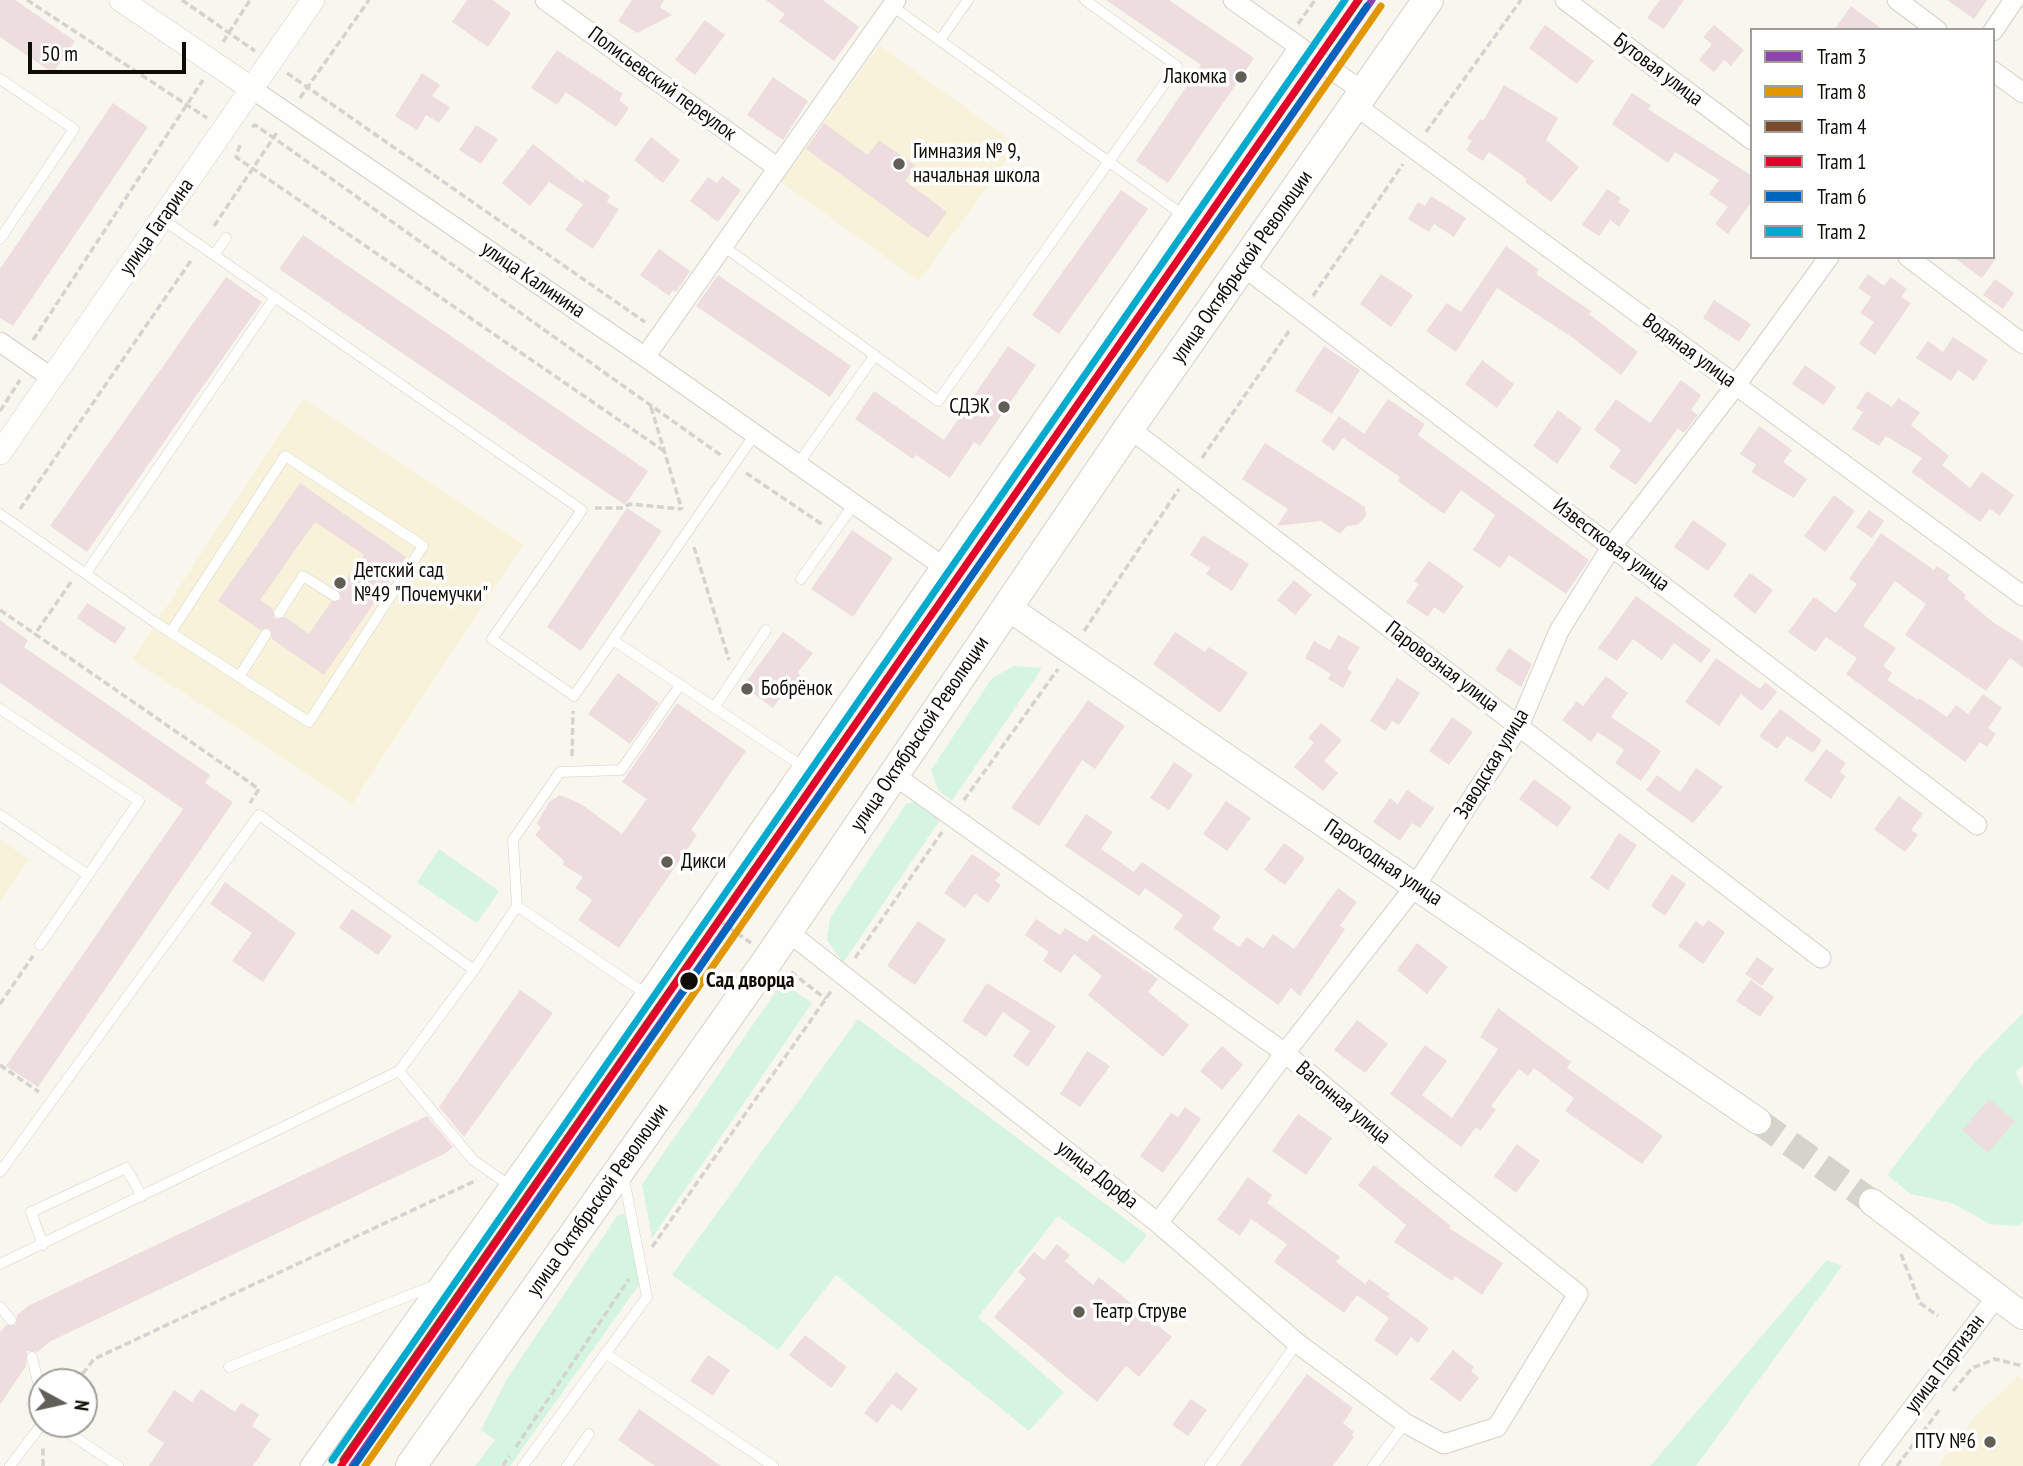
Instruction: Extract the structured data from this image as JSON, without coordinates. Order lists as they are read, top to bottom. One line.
{"streets":{"main road":["улица Октябрьской Революции","Пароходная улица"],"street":["Бутовая улица","Полисьевский переулок","улица Гагарина","улица Калинина","Водяная улица","Известковая улица","Паровозная улица","Заводская улица","Вагонная улица","улица Дорфа","улица Партизан"]},"crossings":[["улица Гагарина","улица Калинина"],["улица Октябрьской Революции","Водяная улица"],["улица Октябрьской Революции","Известковая улица"],["улица Октябрьской Революции","Паровозная улица"],["улица Октябрьской Революции","Пароходная улица"],["улица Октябрьской Революции","Вагонная улица"],["улица Октябрьской Революции","улица Дорфа"],["Водяная улица","Заводская улица"],["Известковая улица","Заводская улица"],["Паровозная улица","Заводская улица"],["Заводская улица","Пароходная улица"],["Заводская улица","Вагонная улица"],["Заводская улица","улица Дорфа"],["Вагонная улица","улица Дорфа"]],"places":["Лакомка","Гимназия № 9, начальная школа","СДЭК","Детский сад №49 \"Почемучки\"","Бобрёнок","Дикси","Сад дворца","Театр Струве","ПТУ №6"],"lines":["tram line 3","tram line 4","tram line 1","tram line 2","tram line 8","tram line 6"],"legend":["Tram 3","Tram 8","Tram 4","Tram 1","Tram 6","Tram 2"],"scale_bar":"50 m","north":"right"}
